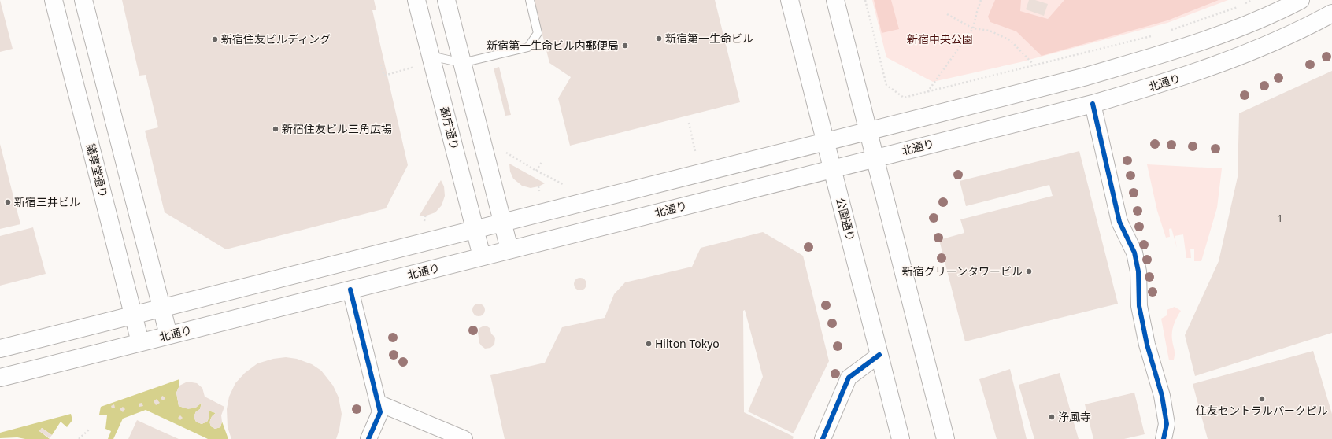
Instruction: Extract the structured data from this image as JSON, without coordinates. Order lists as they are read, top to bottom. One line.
{"streets":{"main road":["北通り","都庁通り","議事堂通り","公園通り"]},"crossings":[["北通り","都庁通り"],["北通り","議事堂通り"],["北通り","公園通り"]],"parks":["新宿中央公園"],"places":["新宿第一生命ビル","新宿住友ビルディング","新宿第一生命ビル内郵便局","新宿住友ビル三角広場","新宿三井ビル","新宿グリーンタワービル","Hilton Tokyo","住友セントラルパークビル","浄風寺"],"house_numbers":["1"]}
